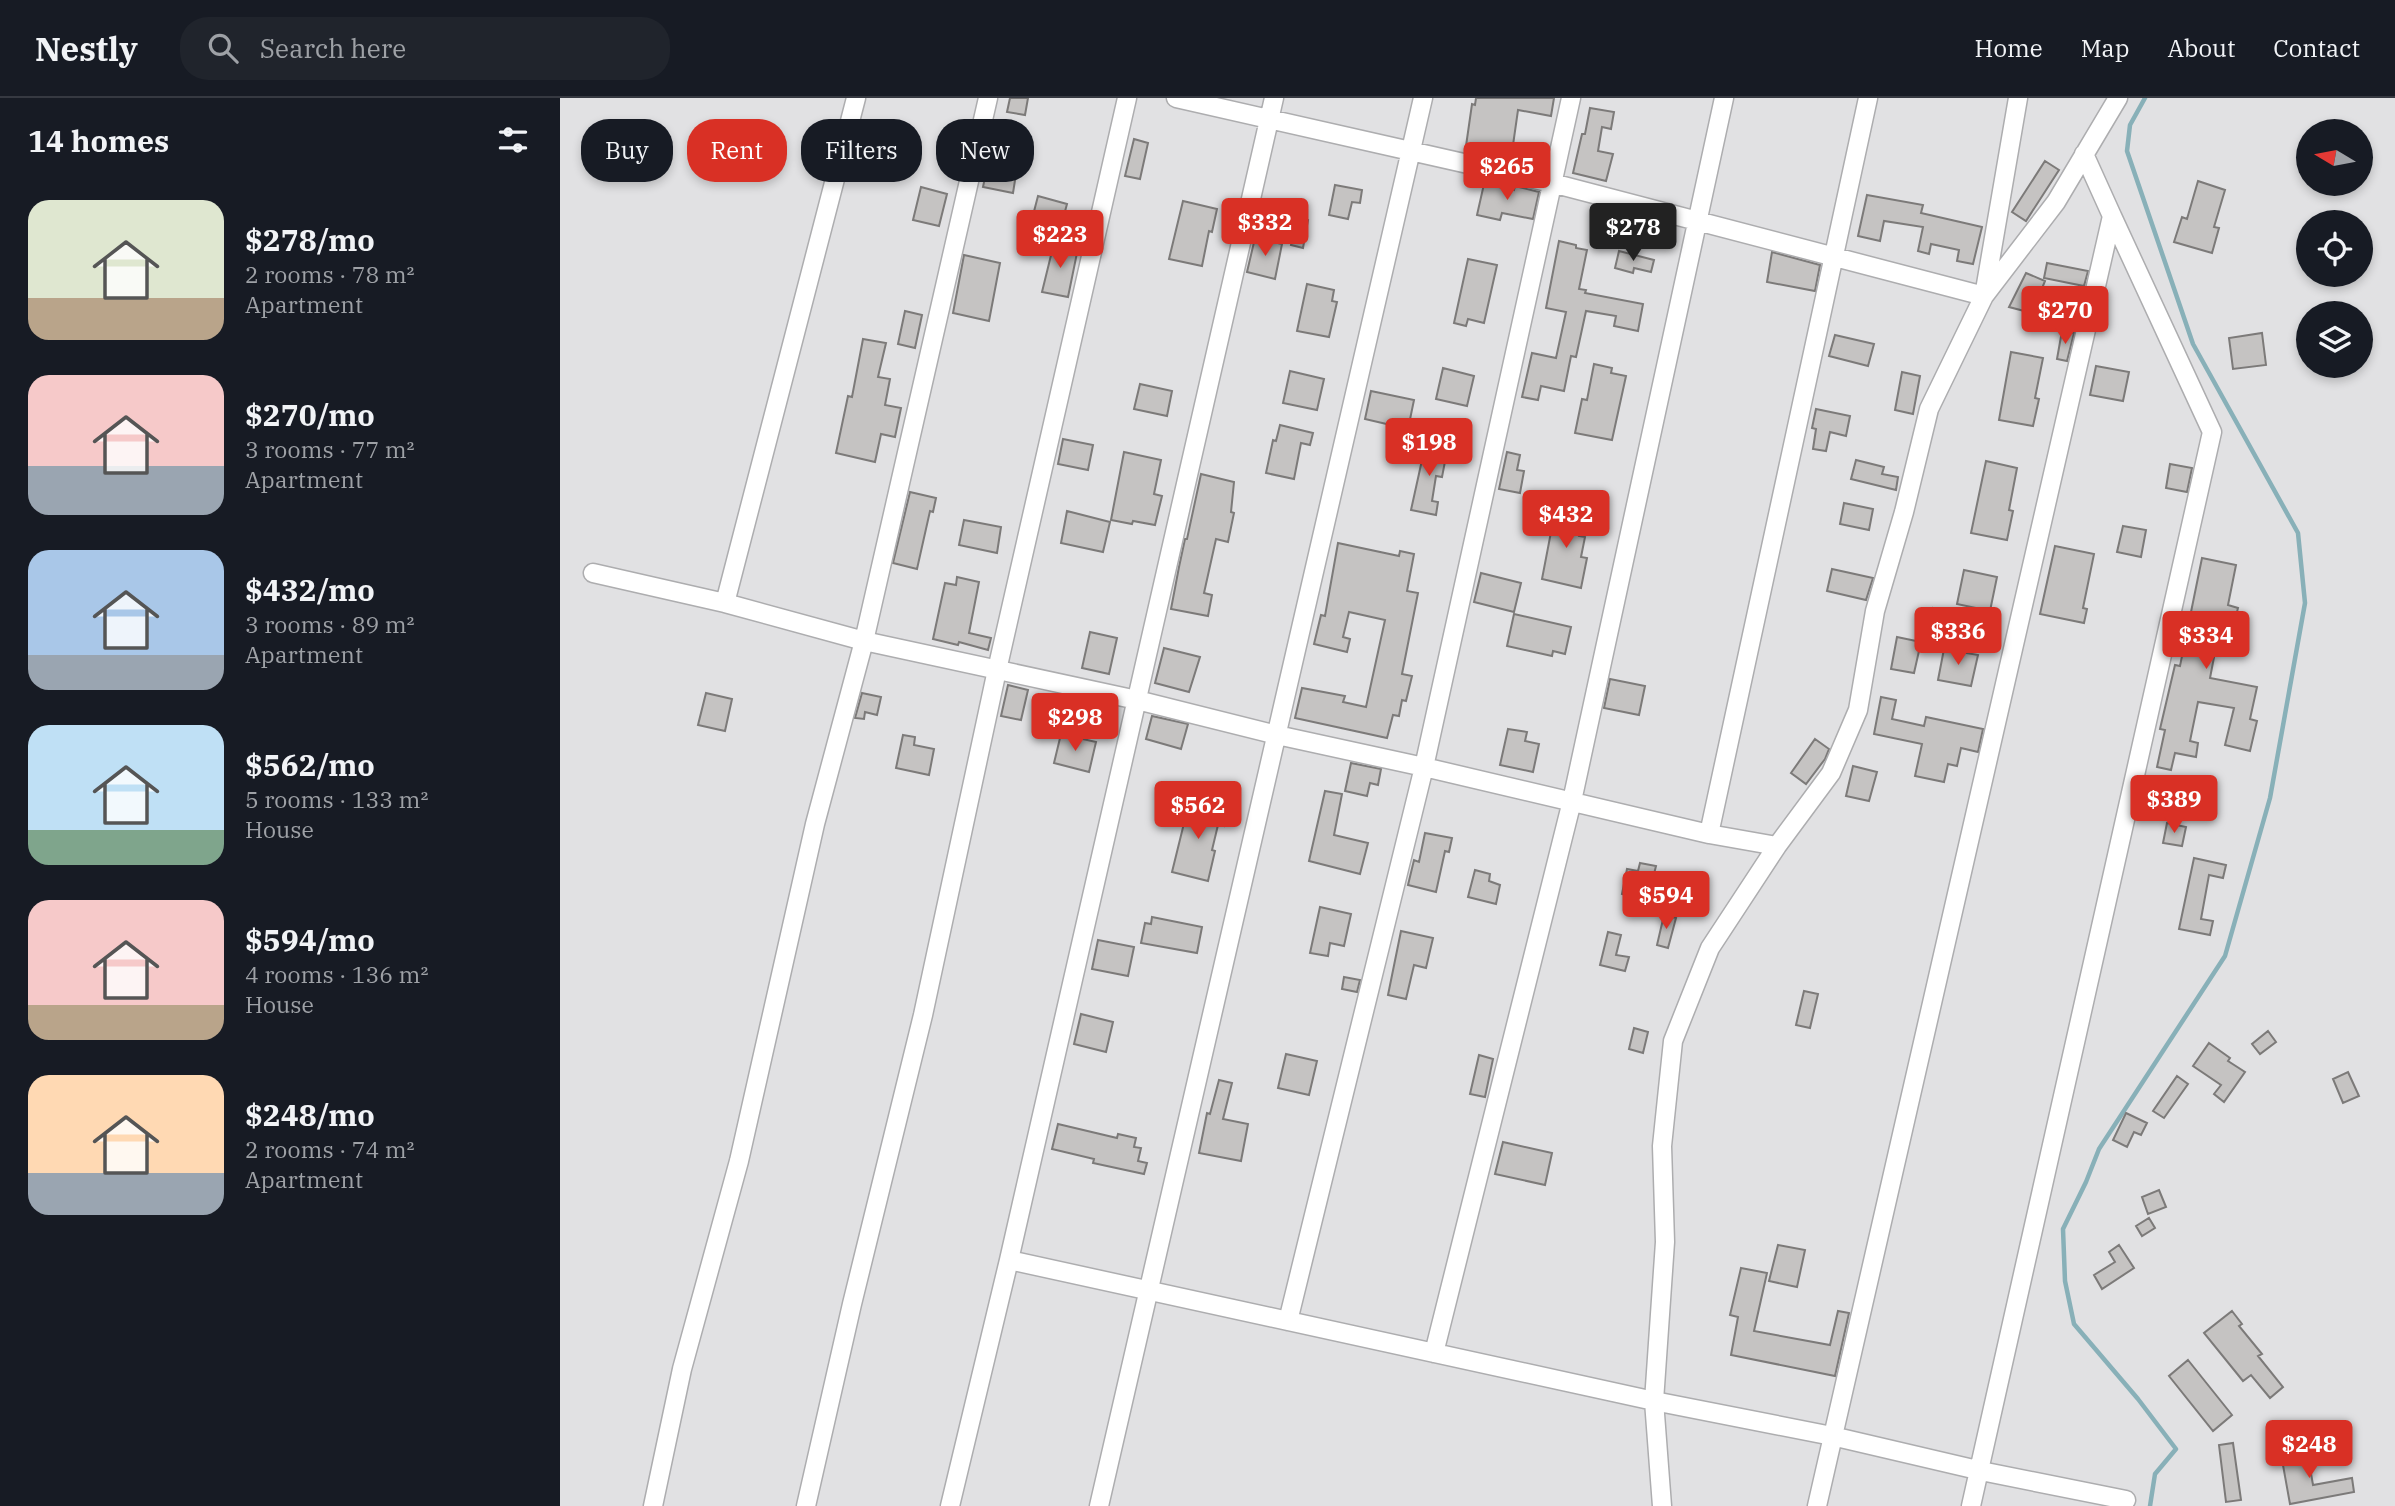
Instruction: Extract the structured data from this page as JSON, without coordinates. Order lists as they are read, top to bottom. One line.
{"north":"left","page":{"header":"Nestly","search":"Search here","nav":["Home","Map","About","Contact"],"heading":"14 homes","chip":["Buy","Rent","Filters","New"],"price":["$265","$332","$278","$223","$270","$198","$432","$336","$334","$298","$389","$562","$594","$248"],"list":[{"name":"$278/mo","note":"2 rooms · 78 m² · Apartment"},{"name":"$270/mo","note":"3 rooms · 77 m² · Apartment"},{"name":"$432/mo","note":"3 rooms · 89 m² · Apartment"},{"name":"$562/mo","note":"5 rooms · 133 m² · House"},{"name":"$594/mo","note":"4 rooms · 136 m² · House"},{"name":"$248/mo","note":"2 rooms · 74 m² · Apartment"}]}}
